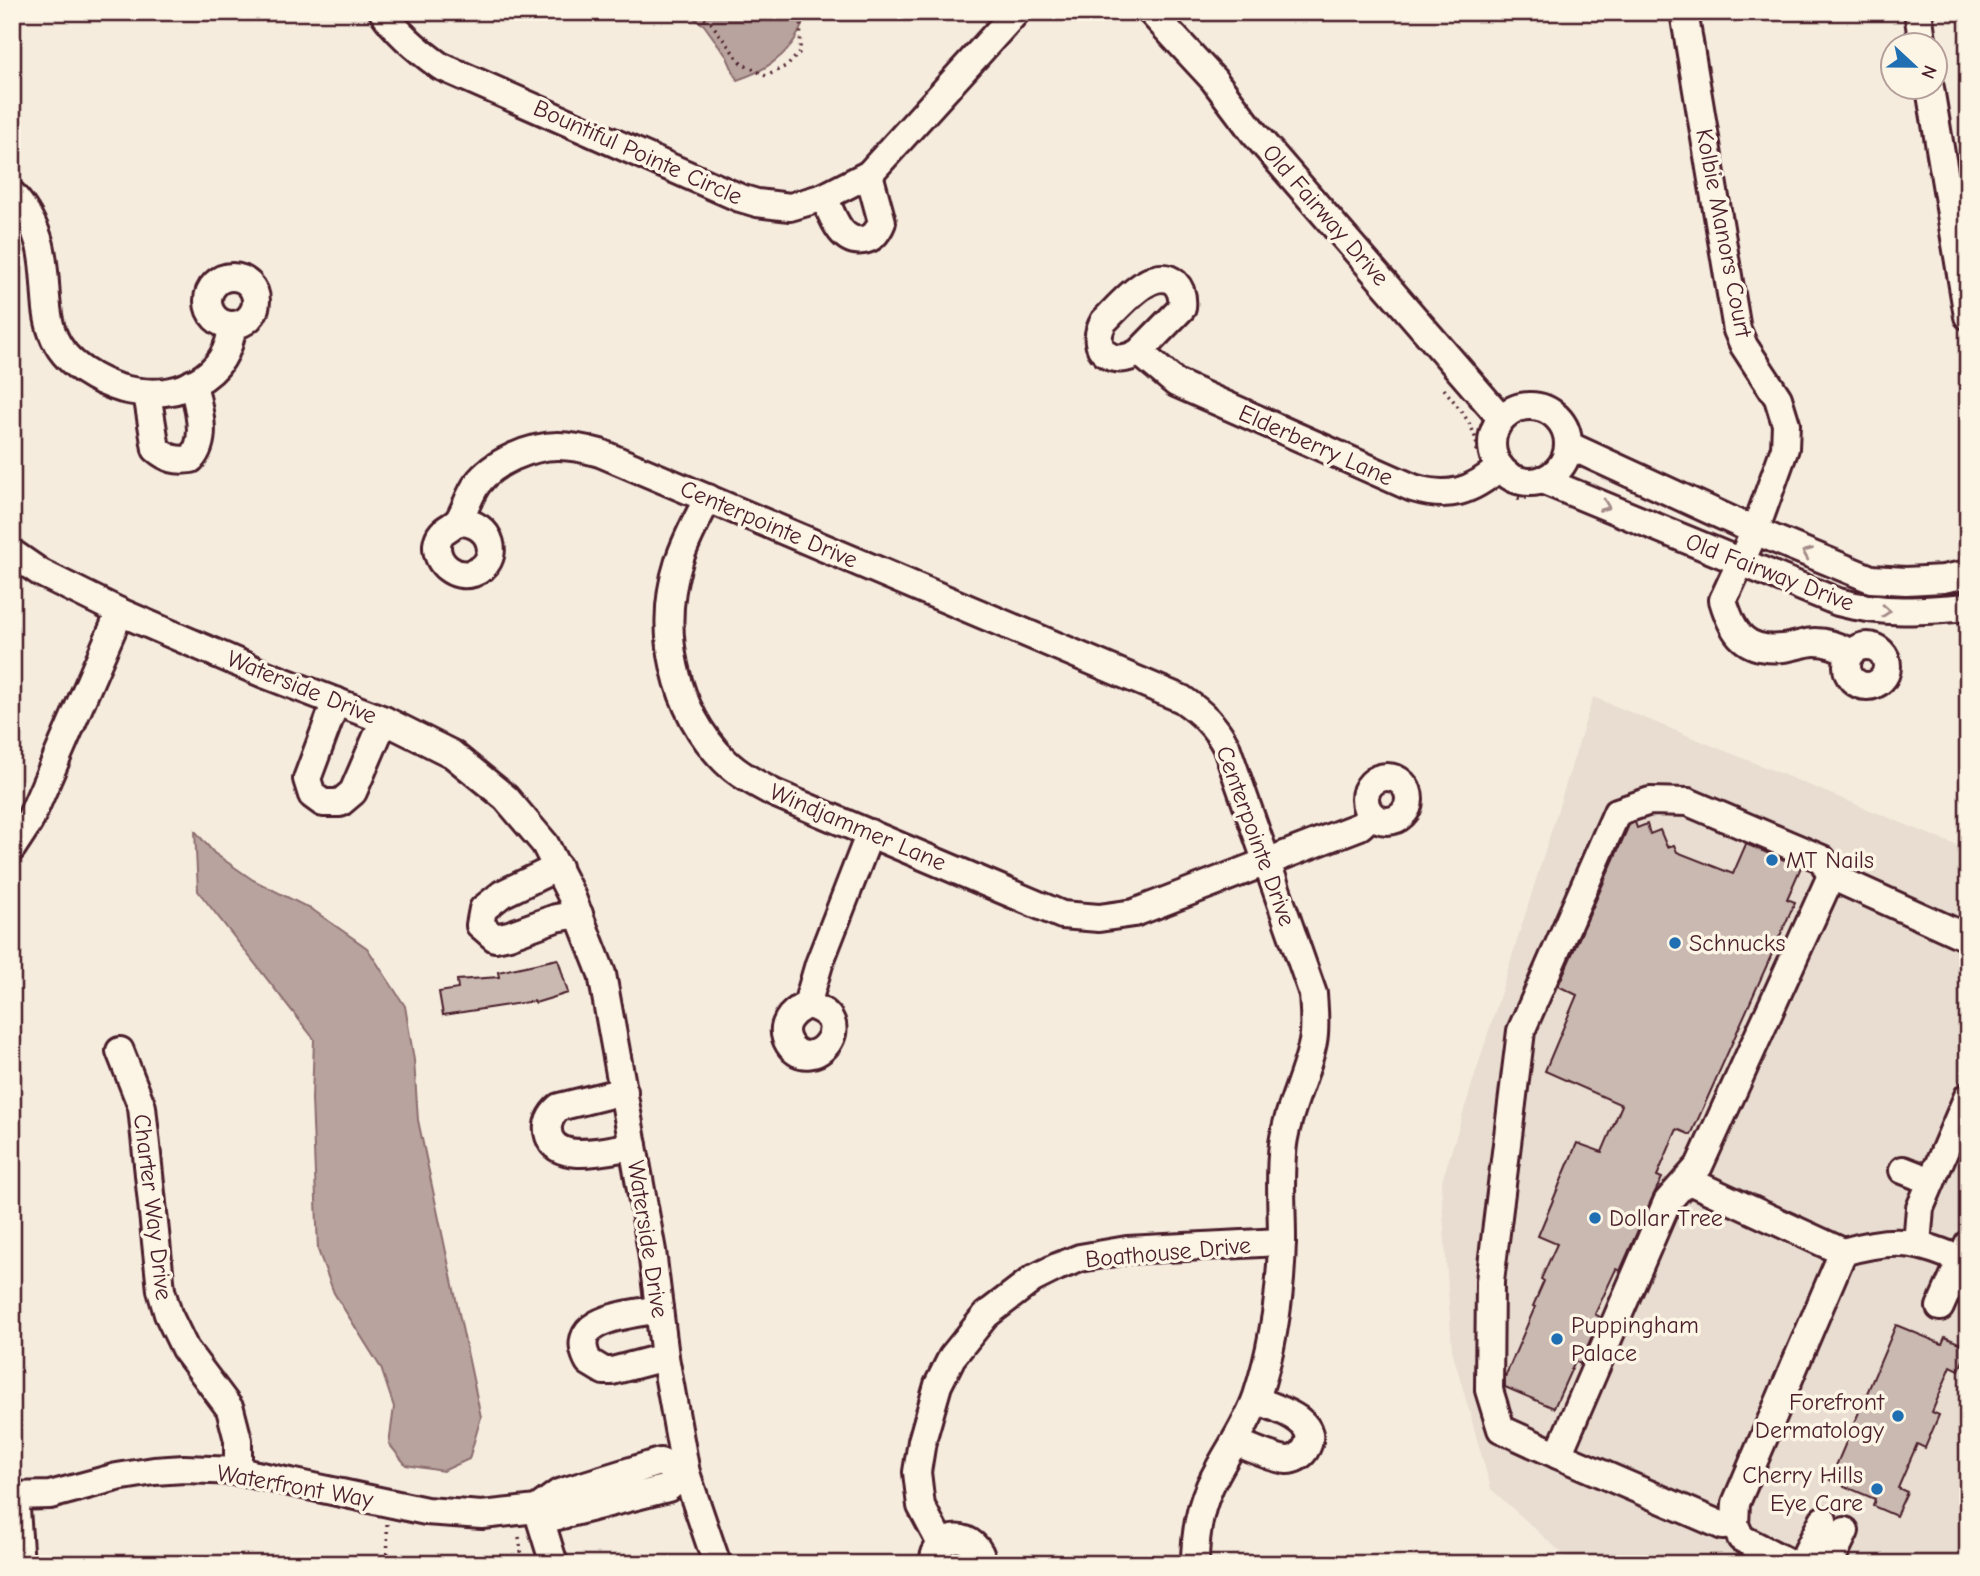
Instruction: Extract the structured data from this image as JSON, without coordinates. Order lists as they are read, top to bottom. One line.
{"streets":{"street":["Bountiful Pointe Circle","Old Fairway Drive","Kolbie Manors Court","Elderberry Lane","Centerpointe Drive","Waterside Drive","Windjammer Lane","Charter Way Drive","Boathouse Drive","Waterfront Way"]},"crossings":[["Old Fairway Drive","Kolbie Manors Court"],["Old Fairway Drive","Elderberry Lane"],["Centerpointe Drive","Windjammer Lane"],["Centerpointe Drive","Boathouse Drive"],["Waterside Drive","Waterfront Way"],["Charter Way Drive","Waterfront Way"]],"places":["MT Nails","Schnucks","Dollar Tree","Puppingham Palace","Forefront Dermatology","Cherry Hills Eye Care"],"north":"right"}
